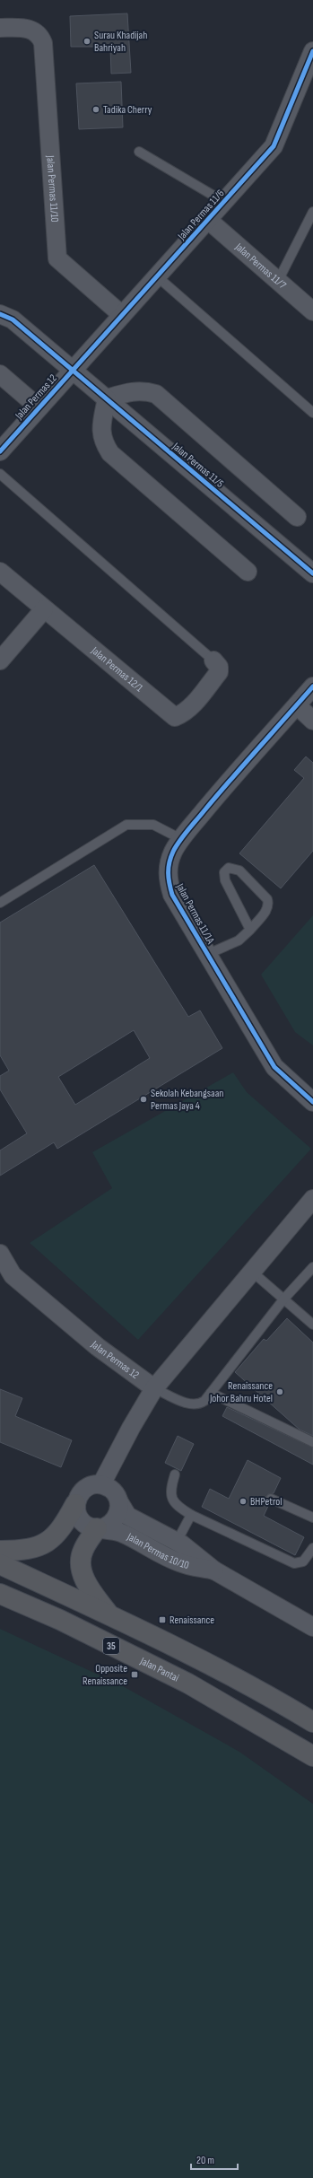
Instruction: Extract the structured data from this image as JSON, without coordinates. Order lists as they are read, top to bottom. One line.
{"streets":{"highway":["35","Jalan Pantai"],"street":["Jalan Permas 11/10","Jalan Permas 11/6","Jalan Permas 11/7","Jalan Permas 12","Jalan Permas 11/5","Jalan Permas 12/1","Jalan Permas 11/1A","Jalan Permas 10/10"]},"crossings":[["Jalan Permas 11/10","Jalan Permas 11/6"],["Jalan Permas 11/6","Jalan Permas 11/7"],["Jalan Permas 11/6","Jalan Permas 12"],["Jalan Permas 11/6","Jalan Permas 11/5"],["Jalan Permas 12","Jalan Permas 11/5"]],"places":{"other":["Surau Khadijah Bahriyah","Tadika Cherry","Sekolah Kebangsaan Permas Jaya 4","Renaissance Johor Bahru Hotel","BHPetrol"],"transit":["Renaissance","Opposite Renaissance"]},"scale_bar":"20 m"}
